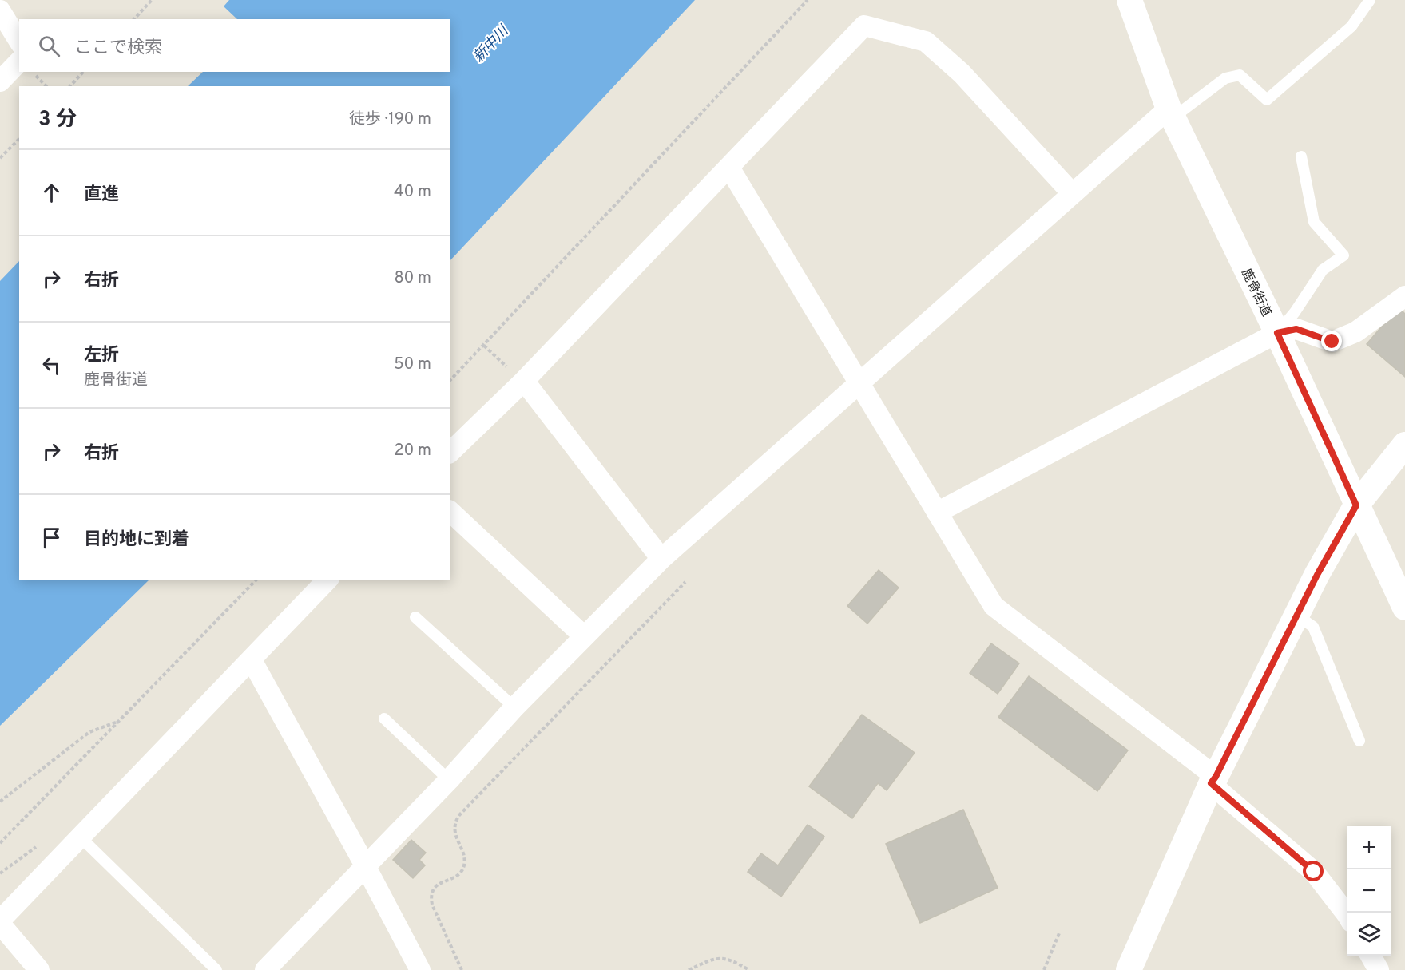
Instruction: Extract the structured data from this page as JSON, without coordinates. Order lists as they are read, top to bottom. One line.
{"streets":{"street":["鹿骨街道"]},"water":["新中川"],"page":{"search":"ここで検索","heading":["3 分","徒歩 · 190 m"],"list":[["直進","40 m"],["右折","80 m"],["左折","鹿骨街道","50 m"],["右折","20 m"],"目的地に到着"],"map_buttons":["+","−"]}}
